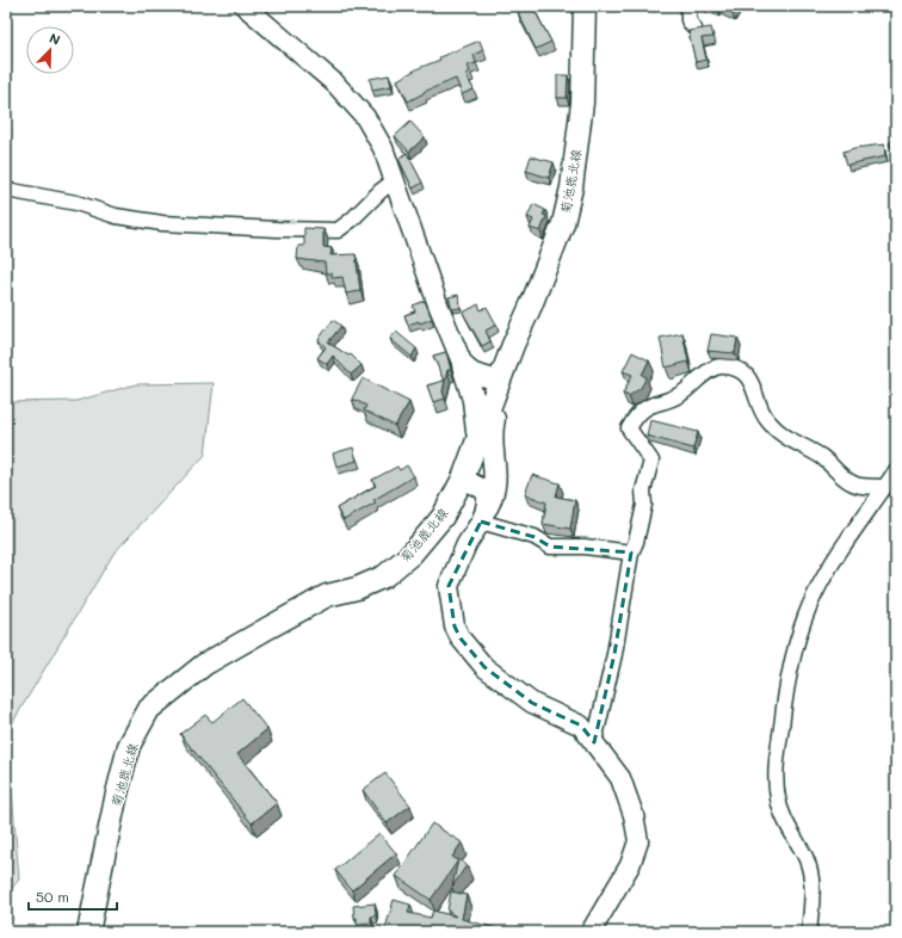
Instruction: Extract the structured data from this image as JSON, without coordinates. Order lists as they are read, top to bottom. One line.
{"streets":{"main road":["菊池鹿北線"]},"scale_bar":"50 m","north":"top right"}
